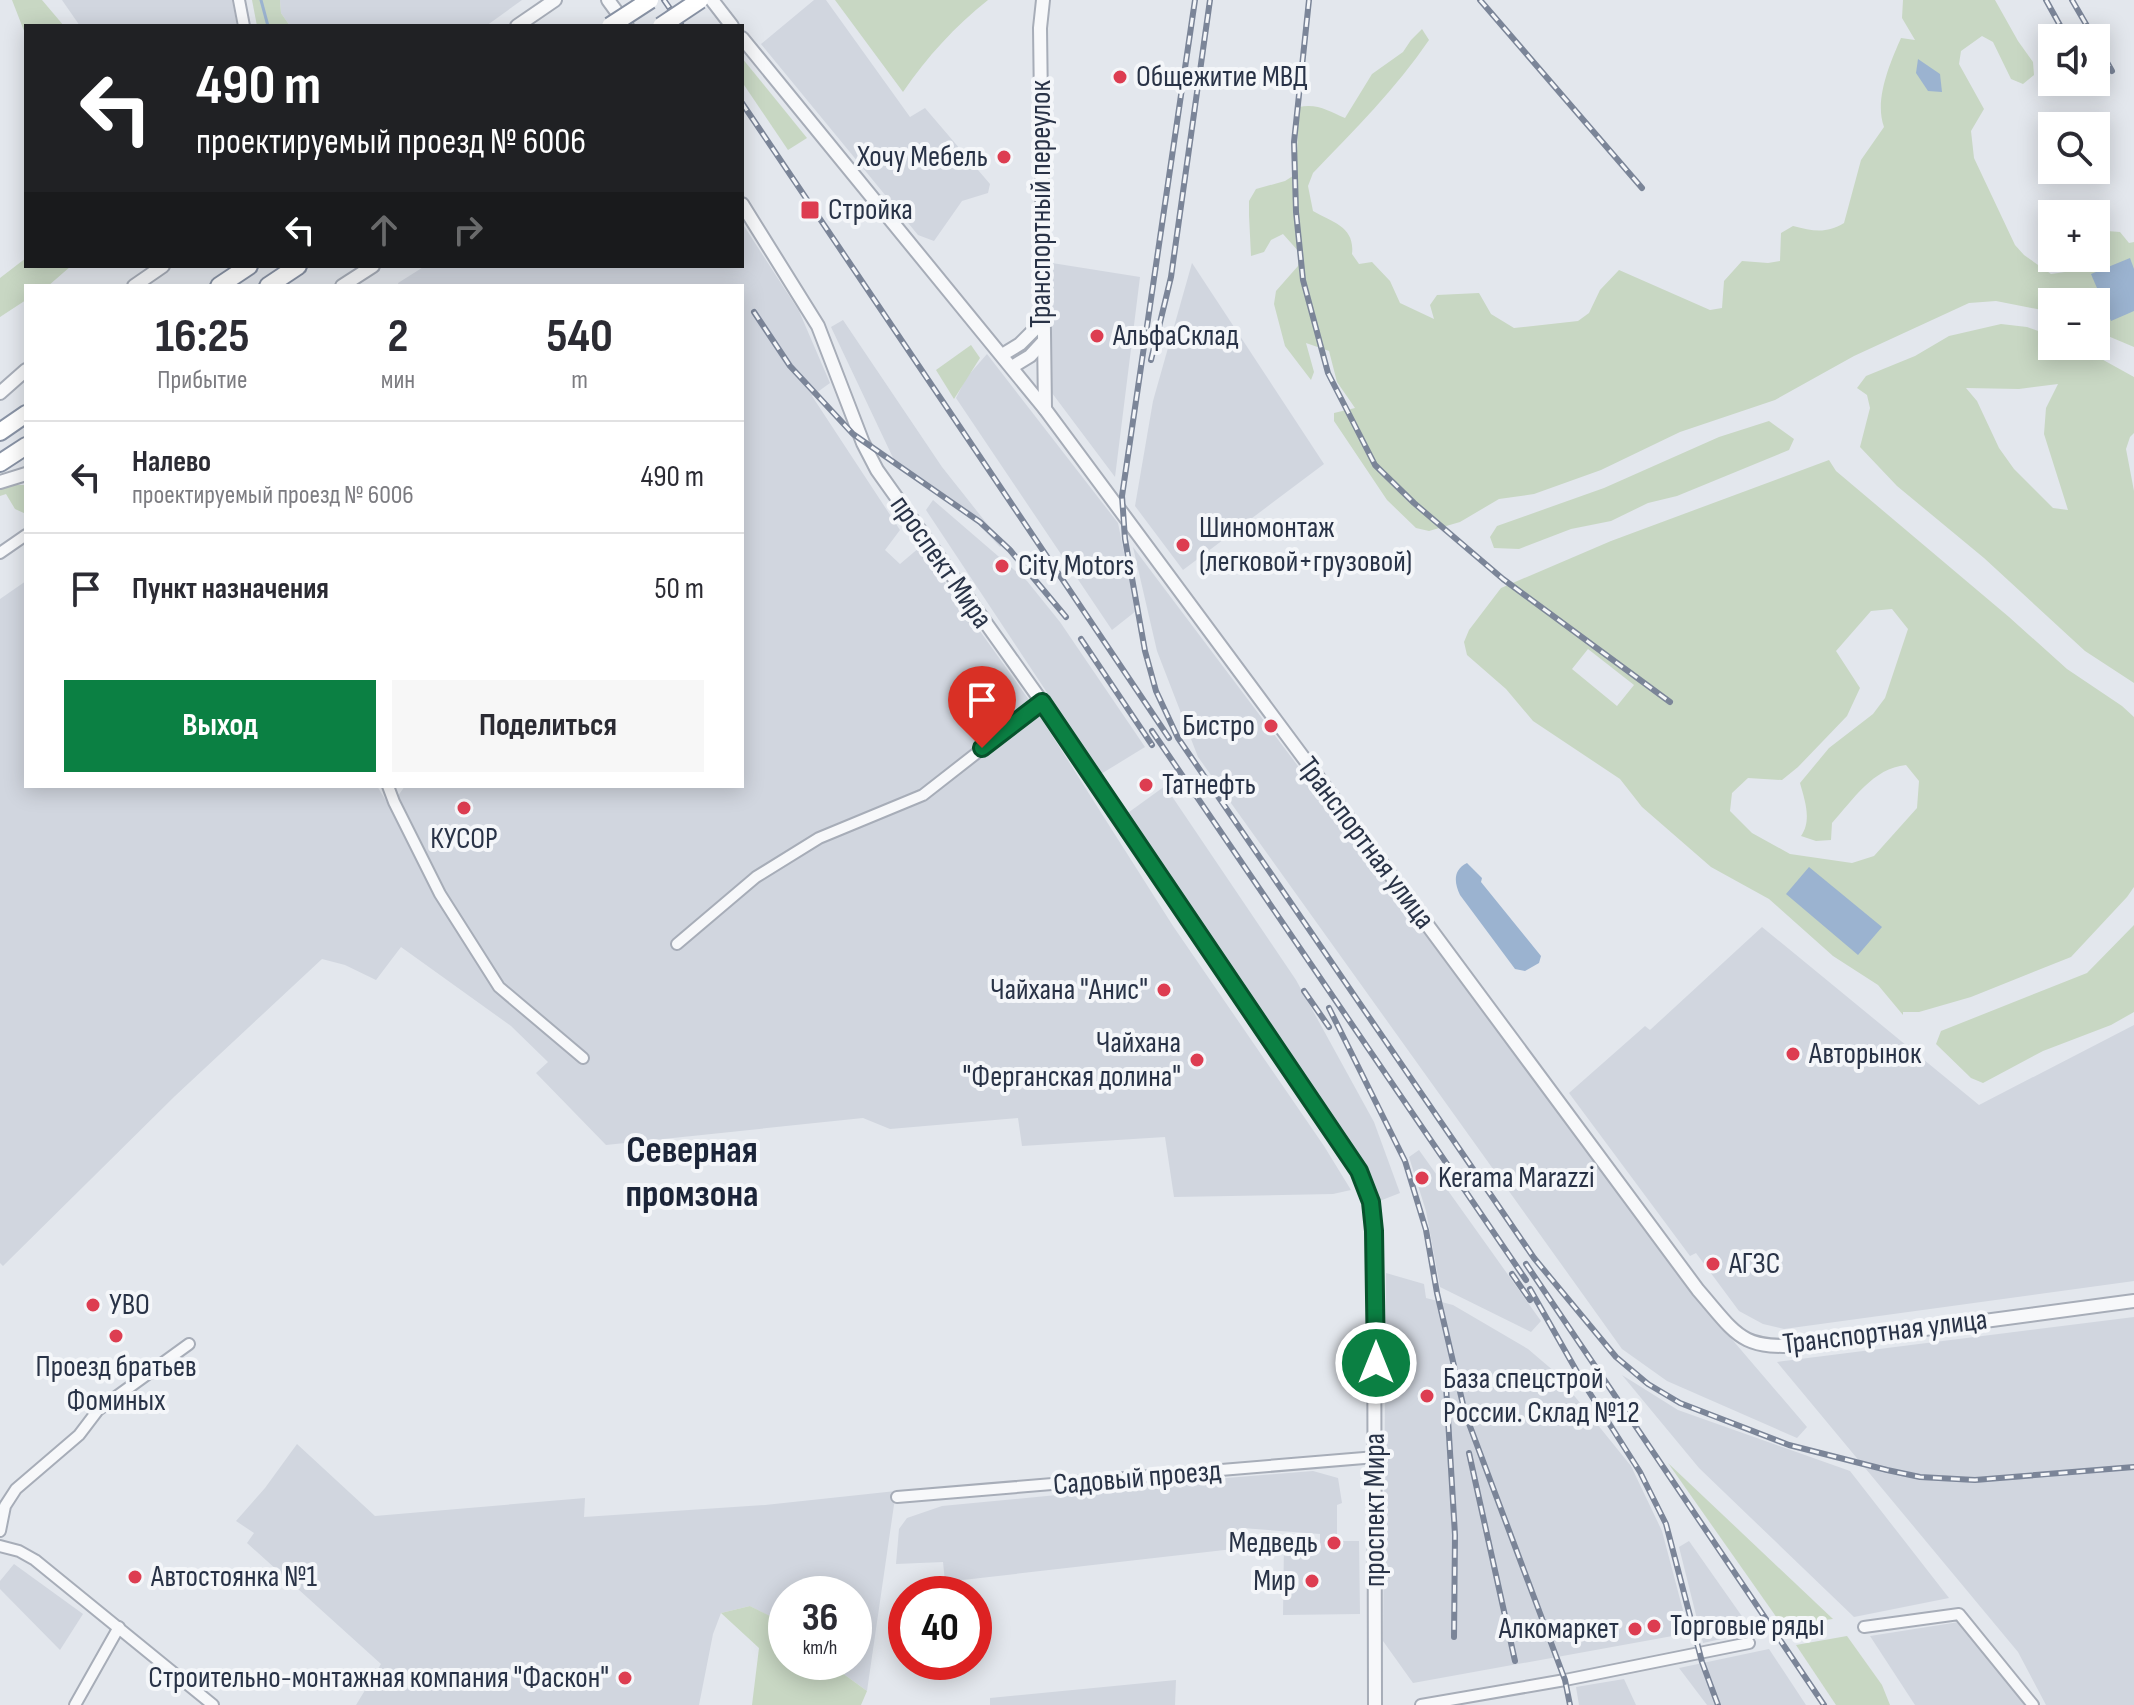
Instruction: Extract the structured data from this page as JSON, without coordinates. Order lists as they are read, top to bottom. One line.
{"streets":{"street":["Транспортный переулок","проспект Мира","Транспортная улица","Садовый проезд"]},"crossings":[["Транспортный переулок","Транспортная улица"],["проспект Мира","Садовый проезд"]],"districts":["Северная промзона"],"places":{"other":["Общежитие МВД","Хочу Мебель","АльфаСклад","Шиномонтаж (легковой+грузовой)","City Motors","Бистро","Татнефть","КУСОР","Чайхана \"Анис\"","Авторынок","Чайхана \"Ферганская долина\"","Kerama Marazzi","АГЗС","УВО","Проезд братьев Фоминых","База спецстрой России. Склад №12","Медведь","Автостоянка №1","Мир","Торговые ряды","Алкомаркет","Строительно-монтажная компания \"Фаскон\""],"transit":["Стройка"]},"page":{"map_buttons":["+","−"],"turn":["490 m","проектируемый проезд № 6006"],"eta":["16:25","Прибытие","2","мин","540","m"],"list":[{"name":"Налево","note":"проектируемый проезд № 6006","value":"490 m"},{"name":"Пункт назначения","value":"50 m"}],"buttons":["Выход","Поделиться"],"speed":"36 km/h","limit":"40"}}
